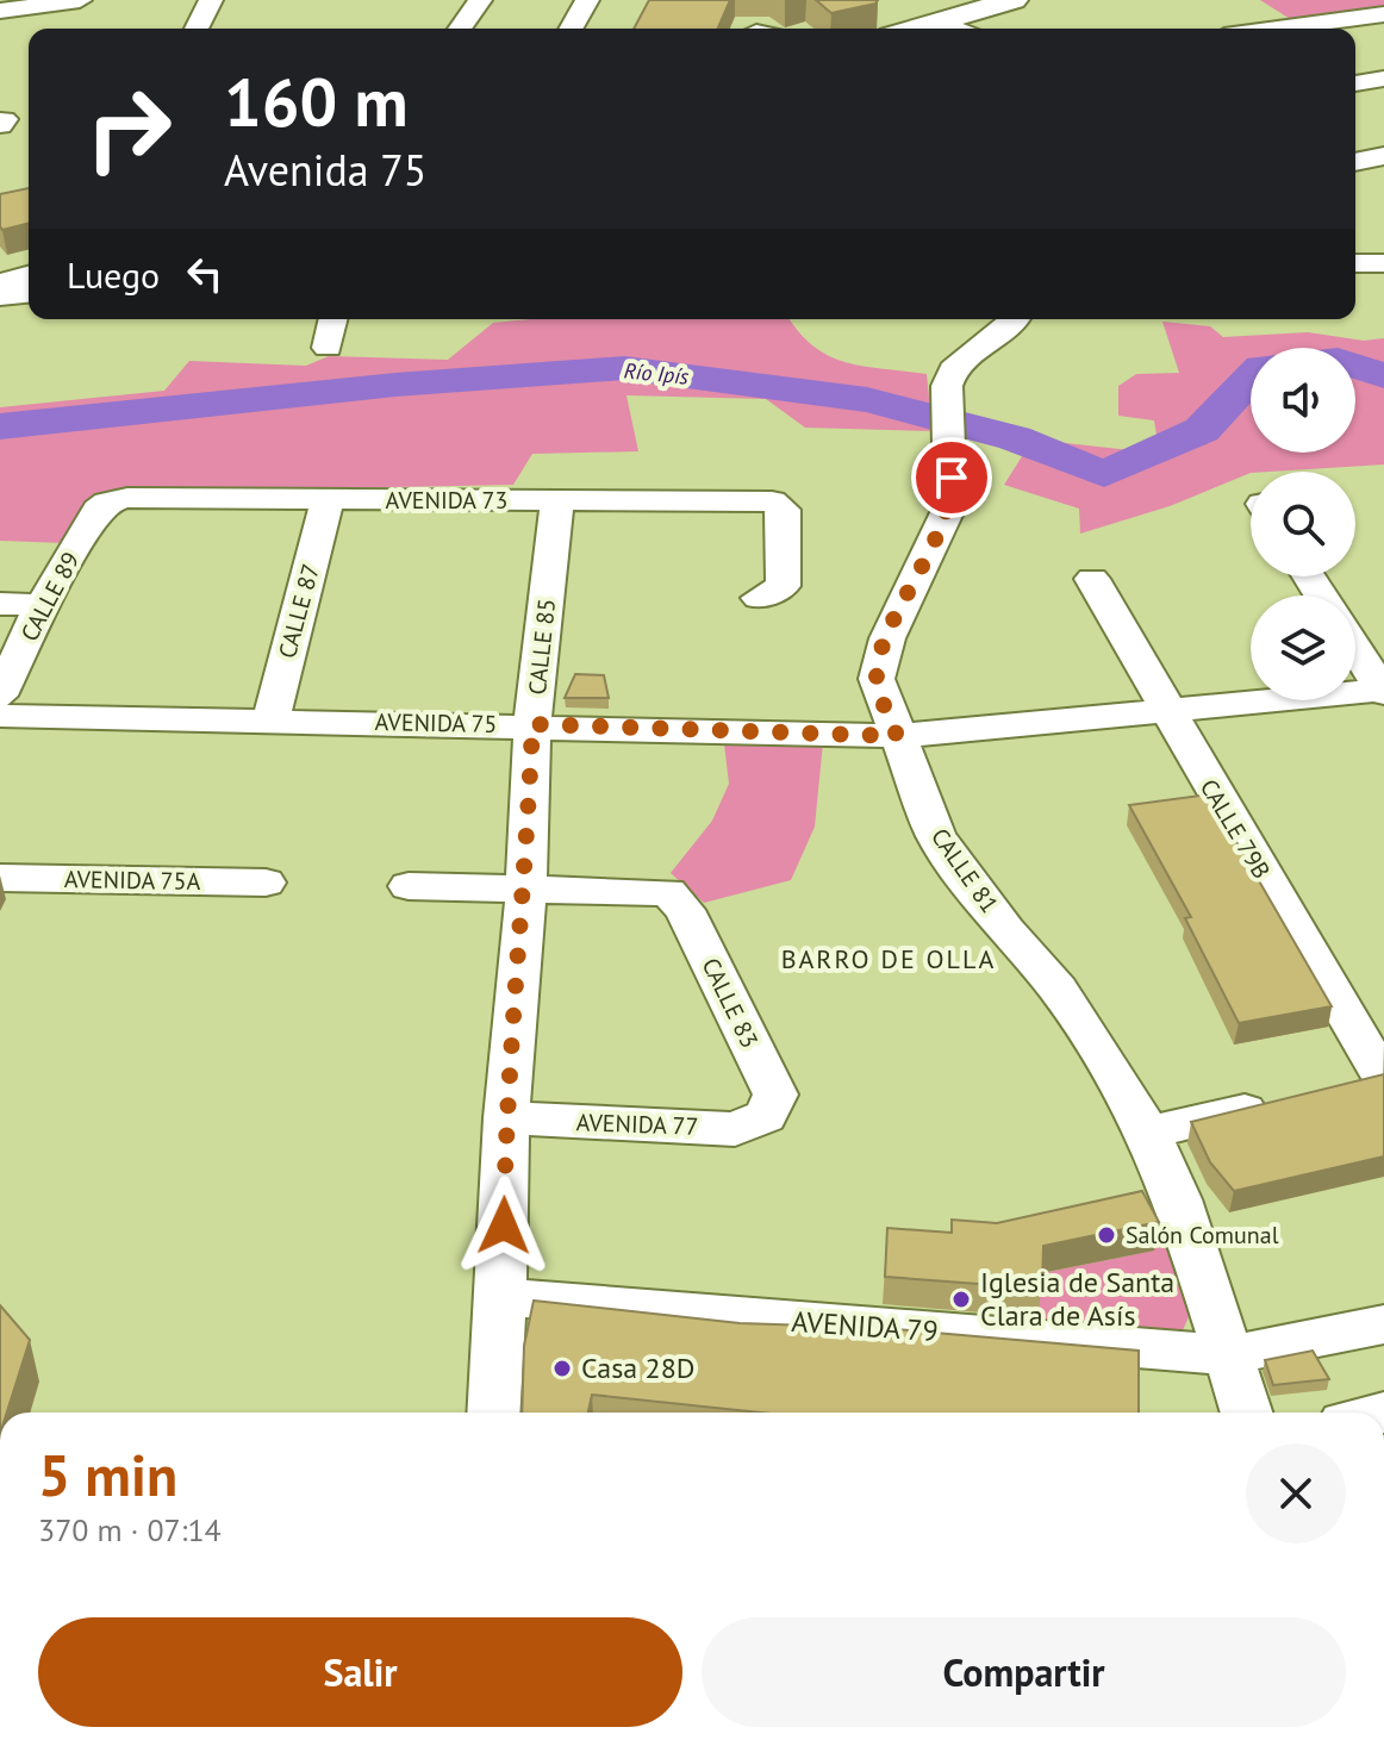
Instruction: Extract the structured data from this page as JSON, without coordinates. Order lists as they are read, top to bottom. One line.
{"streets":{"street":["AVENIDA 73","CALLE 89","CALLE 87","CALLE 85","AVENIDA 75","CALLE 79B","CALLE 81","AVENIDA 75A","CALLE 83","AVENIDA 77","AVENIDA 79"]},"crossings":[["AVENIDA 73","CALLE 89"],["AVENIDA 73","CALLE 87"],["AVENIDA 73","CALLE 85"],["CALLE 87","AVENIDA 75"],["CALLE 85","AVENIDA 75"],["CALLE 85","CALLE 83"],["CALLE 85","AVENIDA 77"],["CALLE 85","AVENIDA 79"],["AVENIDA 75","CALLE 79B"],["AVENIDA 75","CALLE 81"],["CALLE 81","AVENIDA 79"],["CALLE 83","AVENIDA 77"]],"districts":["BARRO DE OLLA"],"water":["Río Ipís"],"places":["Salón Comunal","Iglesia de Santa Clara de Asís","Casa 28D"],"page":{"turn":["160 m","Avenida 75"],"then":"Luego","heading":["5 min","370 m · 07:14"],"buttons":["Salir","Compartir"]}}
